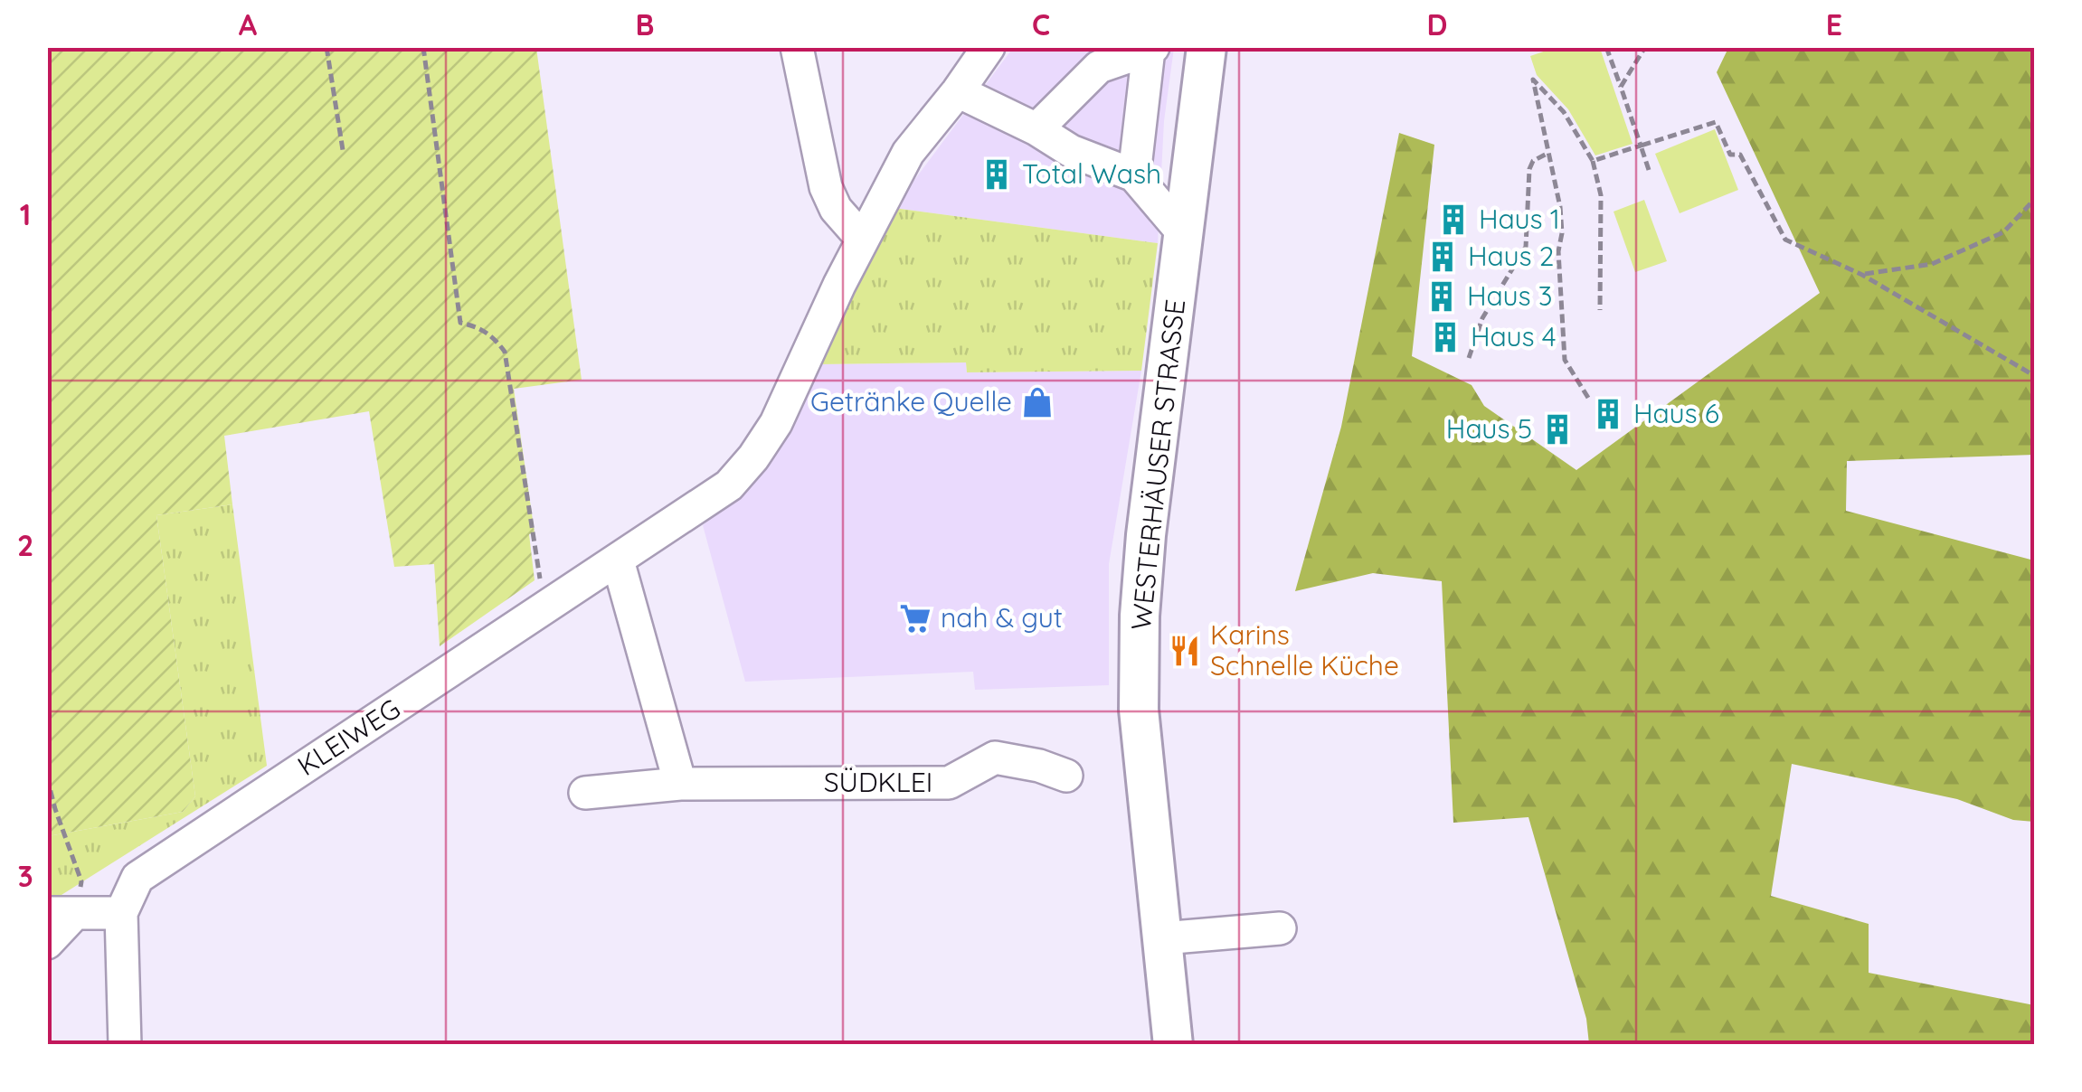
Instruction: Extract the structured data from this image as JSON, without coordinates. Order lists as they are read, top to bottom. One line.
{"streets":{"main road":["WESTERHÄUSER STRASSE"],"street":["KLEIWEG","SÜDKLEI"]},"places":{"building":["Total Wash","Haus 1","Haus 2","Haus 3","Haus 4","Haus 6","Haus 5"],"shop":["Getränke Quelle"],"supermarket":["nah & gut"],"restaurant":["Karins Schnelle Küche"]},"grid":{"columns":["A","B","C","D","E"],"rows":["1","2","3"]}}
